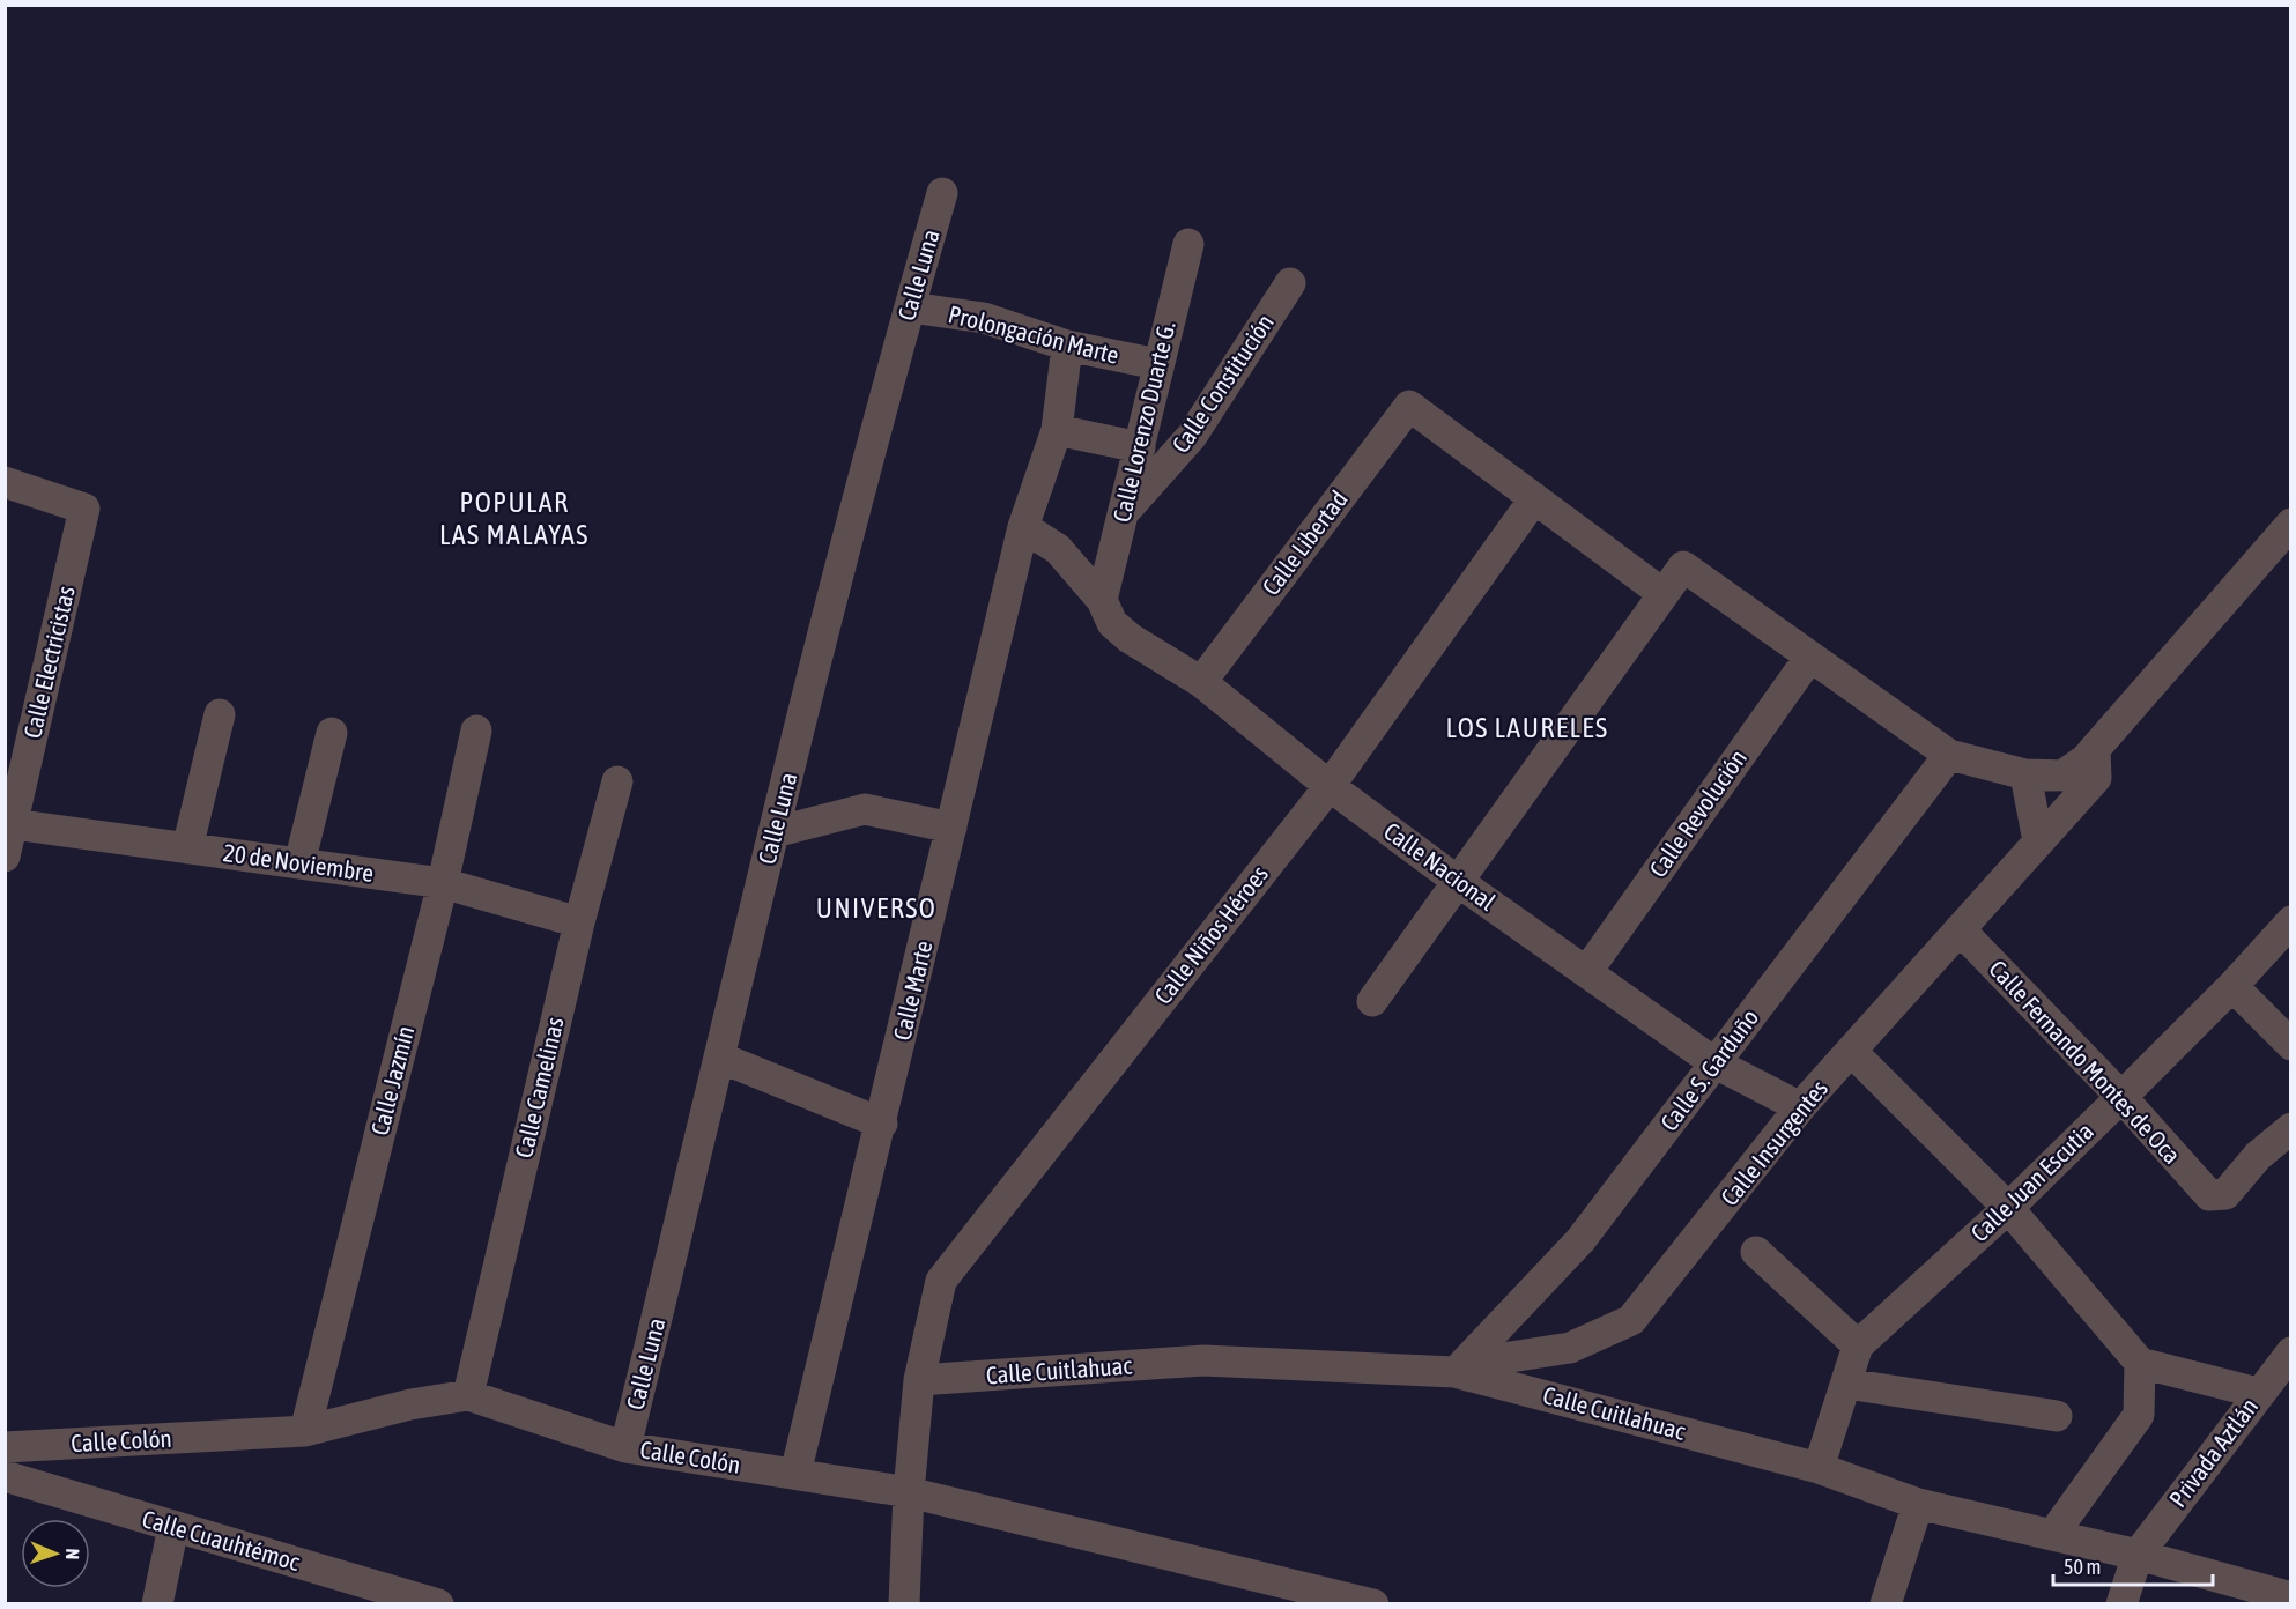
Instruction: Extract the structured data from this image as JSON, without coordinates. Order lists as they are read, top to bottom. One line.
{"streets":{"street":["Calle Luna","Prolongación Marte","Calle Constitución","Calle Lorenzo Duarte G.","Calle Libertad","Calle Electricistas","Calle Revolución","20 de Noviembre","Calle Nacional","Calle Niños Héroes","Calle Marte","Calle Fernando Montes de Oca","Calle S. Garduño","Calle Jazmín","Calle Camelinas","Calle Insurgentes","Calle Juan Escutia","Calle Cuitlahuac","Calle Colón","Privada Aztlán","Calle Cuauhtémoc"]},"crossings":[["Calle Luna","Prolongación Marte"],["Calle Luna","Calle Colón"],["Prolongación Marte","Calle Lorenzo Duarte G."],["Prolongación Marte","Calle Marte"],["Calle Constitución","Calle Lorenzo Duarte G."],["Calle Lorenzo Duarte G.","Calle Nacional"],["Calle Libertad","Calle Nacional"],["Calle Libertad","Calle Niños Héroes"],["Calle Electricistas","20 de Noviembre"],["Calle Revolución","Calle Nacional"],["20 de Noviembre","Calle Jazmín"],["20 de Noviembre","Calle Camelinas"],["Calle Nacional","Calle Niños Héroes"],["Calle Nacional","Calle Marte"],["Calle Nacional","Calle S. Garduño"],["Calle Nacional","Calle Insurgentes"],["Calle Niños Héroes","Calle Cuitlahuac"],["Calle Marte","Calle Colón"],["Calle Fernando Montes de Oca","Calle Insurgentes"],["Calle Fernando Montes de Oca","Calle Juan Escutia"],["Calle S. Garduño","Calle Insurgentes"],["Calle S. Garduño","Calle Cuitlahuac"],["Calle Jazmín","Calle Colón"],["Calle Camelinas","Calle Colón"],["Calle Insurgentes","Calle Cuitlahuac"],["Calle Cuitlahuac","Privada Aztlán"]],"districts":["POPULAR LAS MALAYAS","LOS LAURELES","UNIVERSO"],"scale_bar":"50 m","north":"right"}
